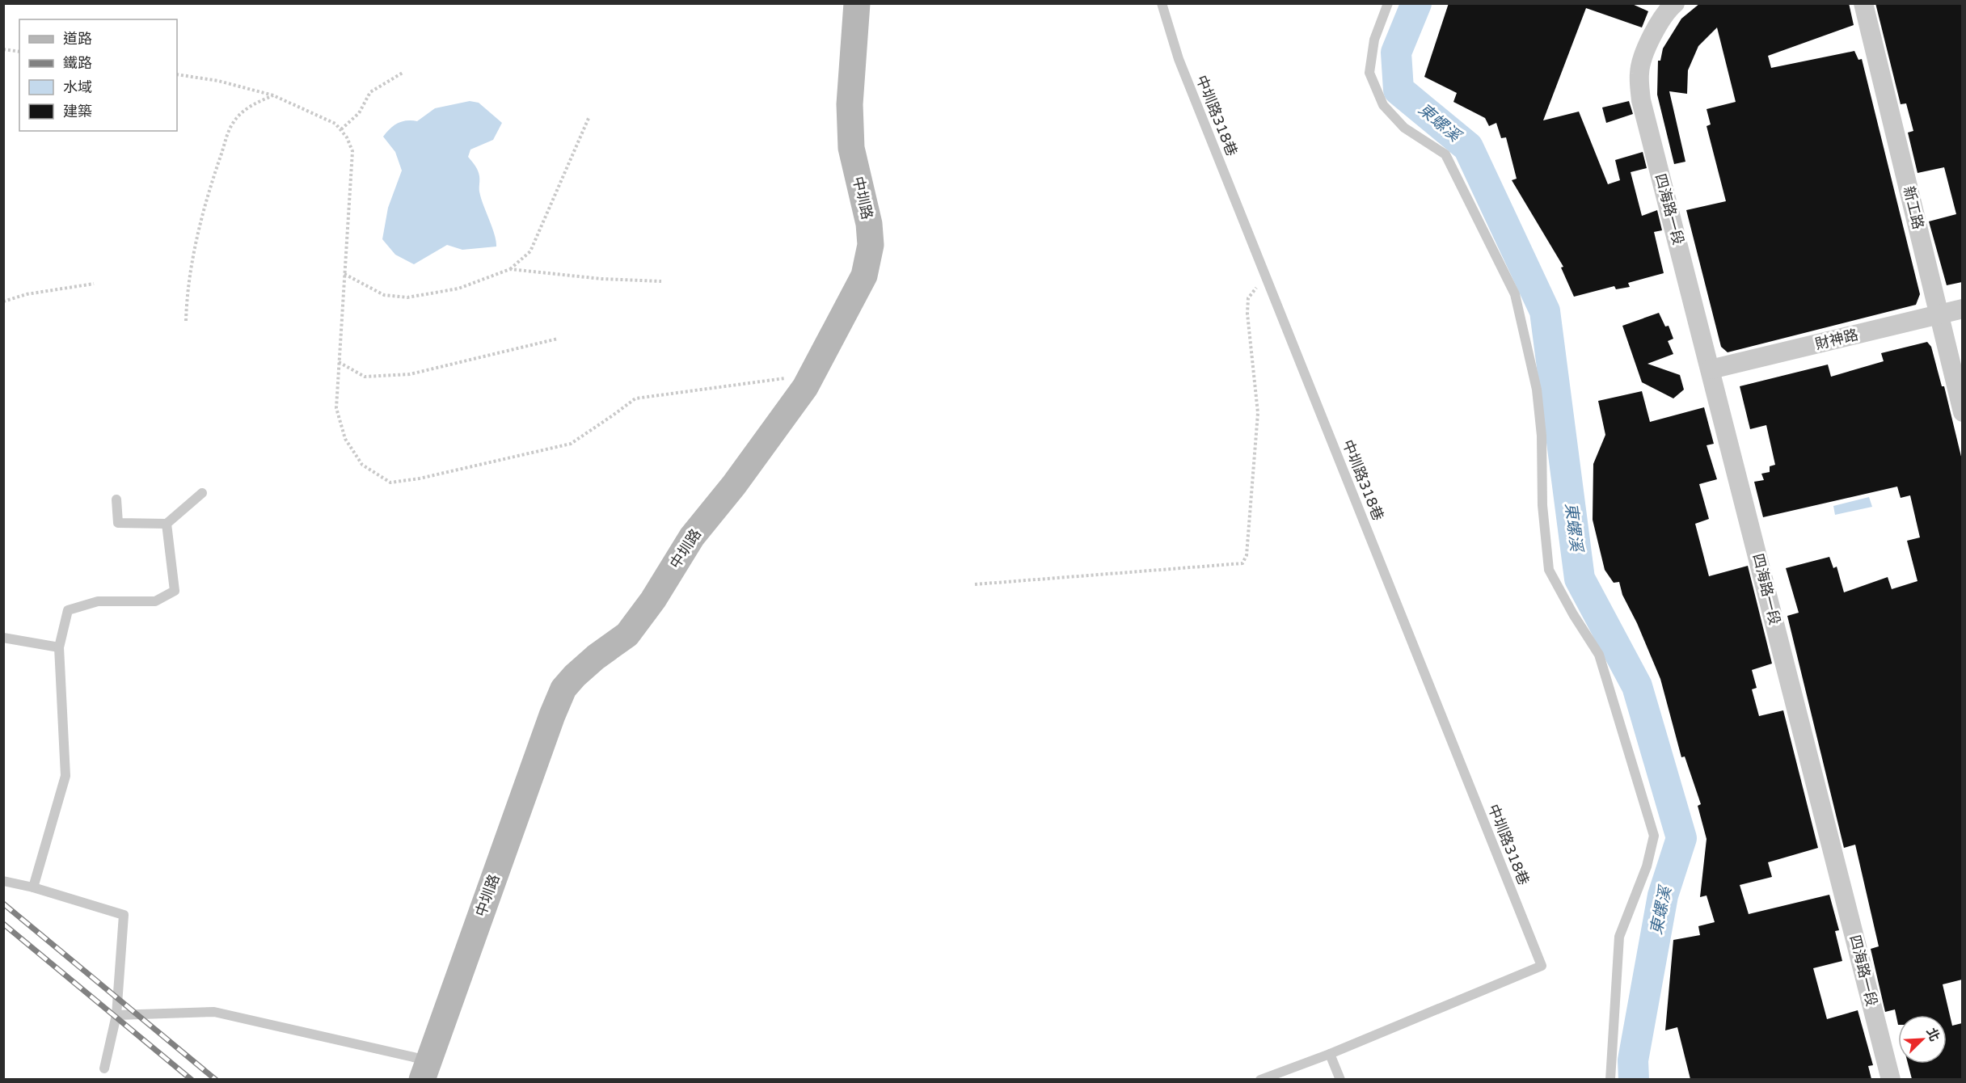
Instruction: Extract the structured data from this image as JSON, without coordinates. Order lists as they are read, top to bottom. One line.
{"streets":{"street":["中圳路","新工路","四海路一段","財神路"],"lane":["中圳路318巷"]},"crossings":[["新工路","財神路"],["四海路一段","財神路"]],"water":["東螺溪"],"legend":["道路","鐵路","水域","建築"],"north":"top right"}
